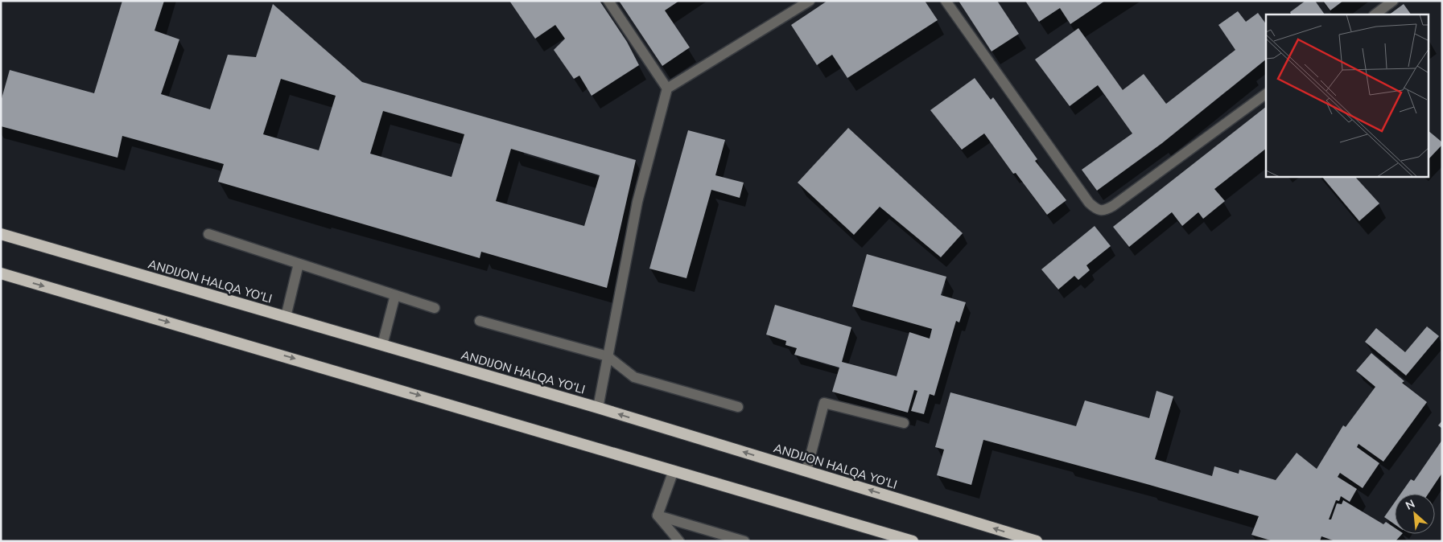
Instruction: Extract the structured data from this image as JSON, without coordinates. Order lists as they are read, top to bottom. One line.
{"streets":{"highway":["ANDIJON HALQA YO‘LI"]},"north":"top left"}
